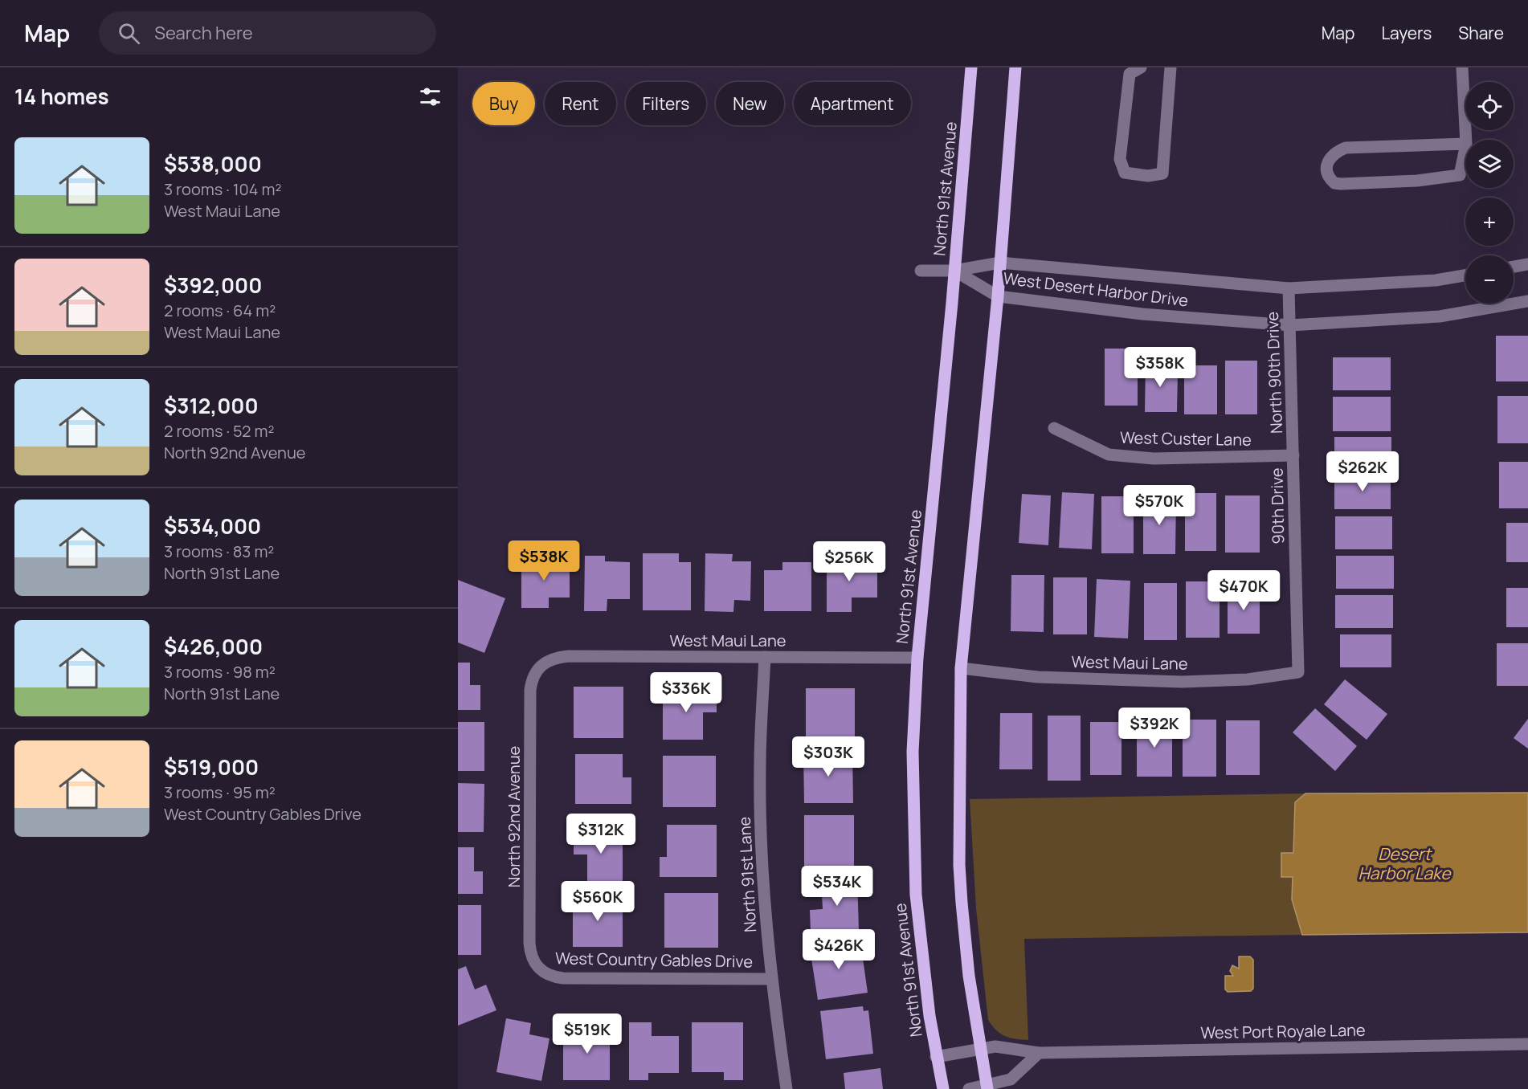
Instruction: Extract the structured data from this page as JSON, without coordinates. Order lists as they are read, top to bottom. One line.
{"streets":{"main road":["North 91st Avenue"],"street":["West Desert Harbor Drive","North 90th Drive","West Custer Lane","90th Drive","West Maui Lane","North 92nd Avenue","North 91st Lane","West Country Gables Drive","West Port Royale Lane"]},"crossings":[["North 91st Avenue","West Desert Harbor Drive"],["North 91st Avenue","West Maui Lane"],["North 91st Avenue","West Port Royale Lane"],["West Desert Harbor Drive","North 90th Drive"],["North 90th Drive","West Custer Lane"],["North 90th Drive","90th Drive"],["West Custer Lane","90th Drive"],["90th Drive","West Maui Lane"],["West Maui Lane","North 92nd Avenue"],["West Maui Lane","North 91st Lane"],["North 92nd Avenue","West Country Gables Drive"],["North 91st Lane","West Country Gables Drive"]],"water":["Desert Harbor Lake"],"page":{"header":"Map","search":"Search here","nav":["Map","Layers","Share"],"heading":"14 homes","map_buttons":["+","−"],"chip":["Buy","Rent","Filters","New","Apartment"],"list":[{"name":"$538,000","note":"3 rooms · 104 m² · West Maui Lane"},{"name":"$392,000","note":"2 rooms · 64 m² · West Maui Lane"},{"name":"$312,000","note":"2 rooms · 52 m² · North 92nd Avenue"},{"name":"$534,000","note":"3 rooms · 83 m² · North 91st Lane"},{"name":"$426,000","note":"3 rooms · 98 m² · North 91st Lane"},{"name":"$519,000","note":"3 rooms · 95 m² · West Country Gables Drive"}],"price":["$358K","$262K","$570K","$538K","$256K","$470K","$336K","$392K","$303K","$312K","$534K","$560K","$426K","$519K"]}}
